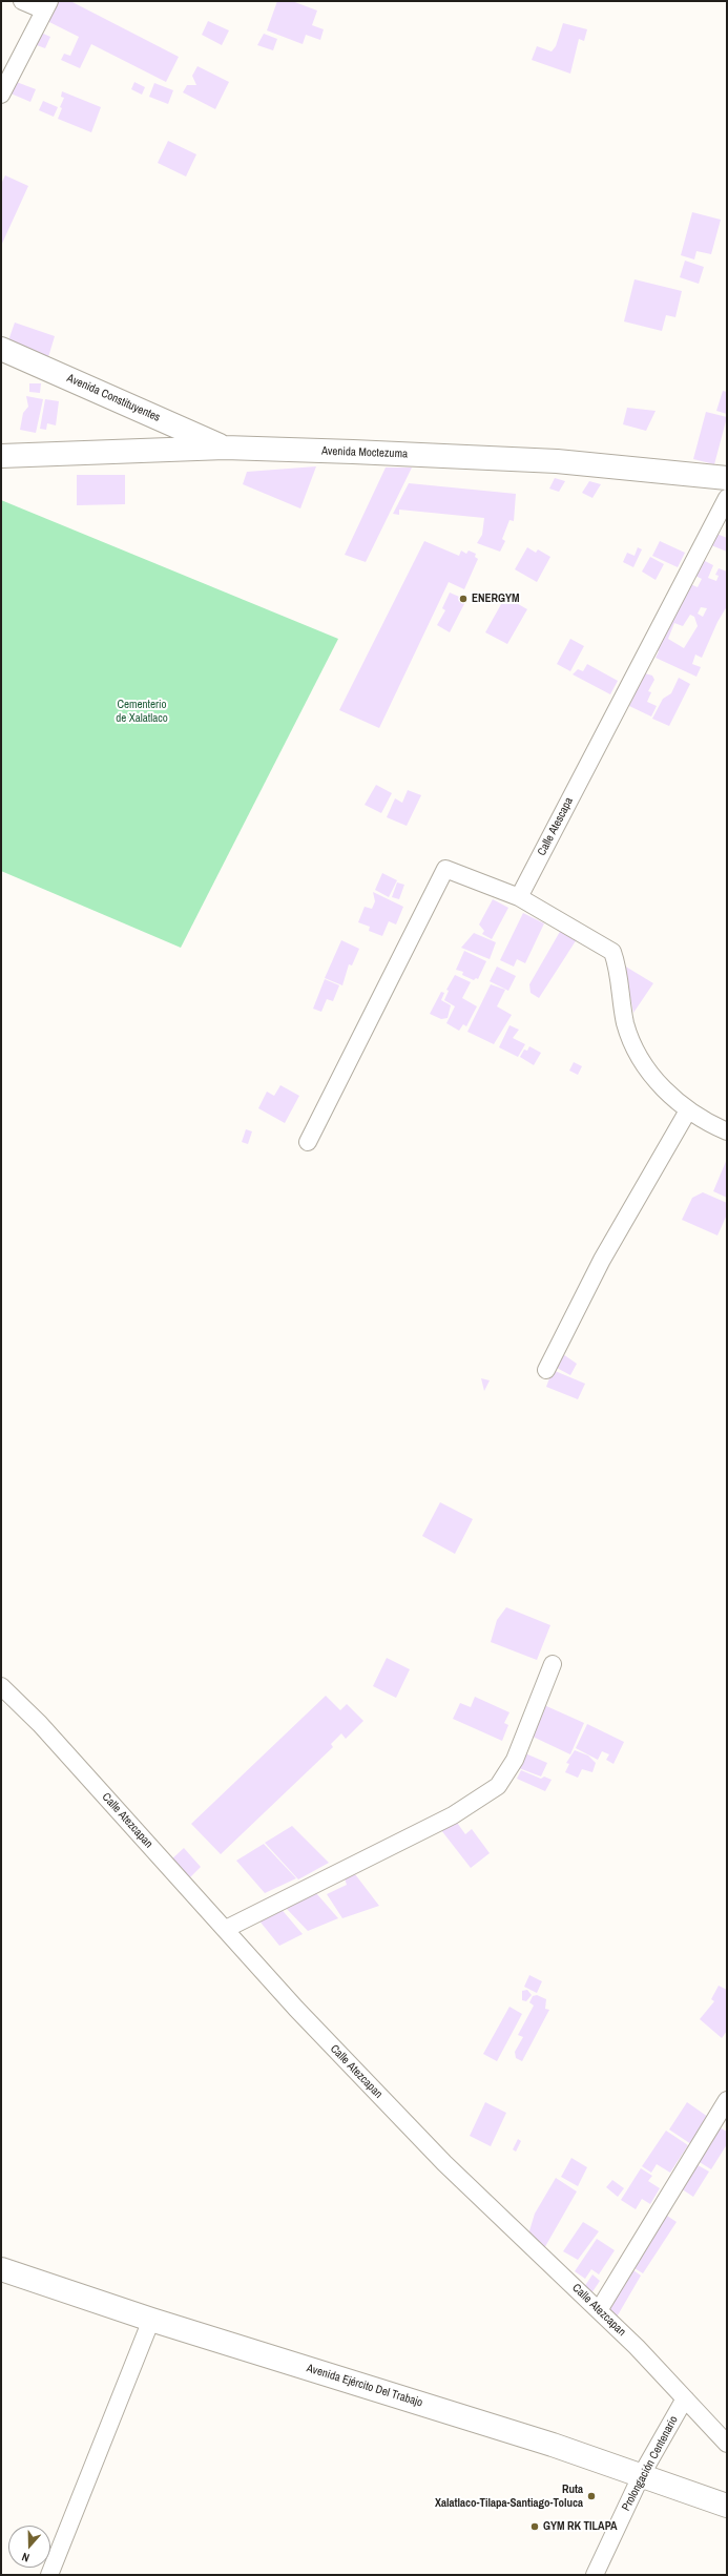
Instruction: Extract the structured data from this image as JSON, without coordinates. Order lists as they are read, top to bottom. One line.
{"streets":{"main road":["Avenida Constituyentes","Avenida Moctezuma","Avenida Ejército Del Trabajo"],"street":["Calle Atescapa","Calle Atezcapan","Prolongación Centenario"]},"crossings":[["Avenida Constituyentes","Avenida Moctezuma"],["Calle Atezcapan","Prolongación Centenario"],["Avenida Ejército Del Trabajo","Prolongación Centenario"]],"parks":["Cementerio de Xalatlaco"],"places":["ENERGYM","Ruta Xalatlaco-Tilapa-Santiago-Toluca","GYM RK TILAPA"],"north":"bottom"}
